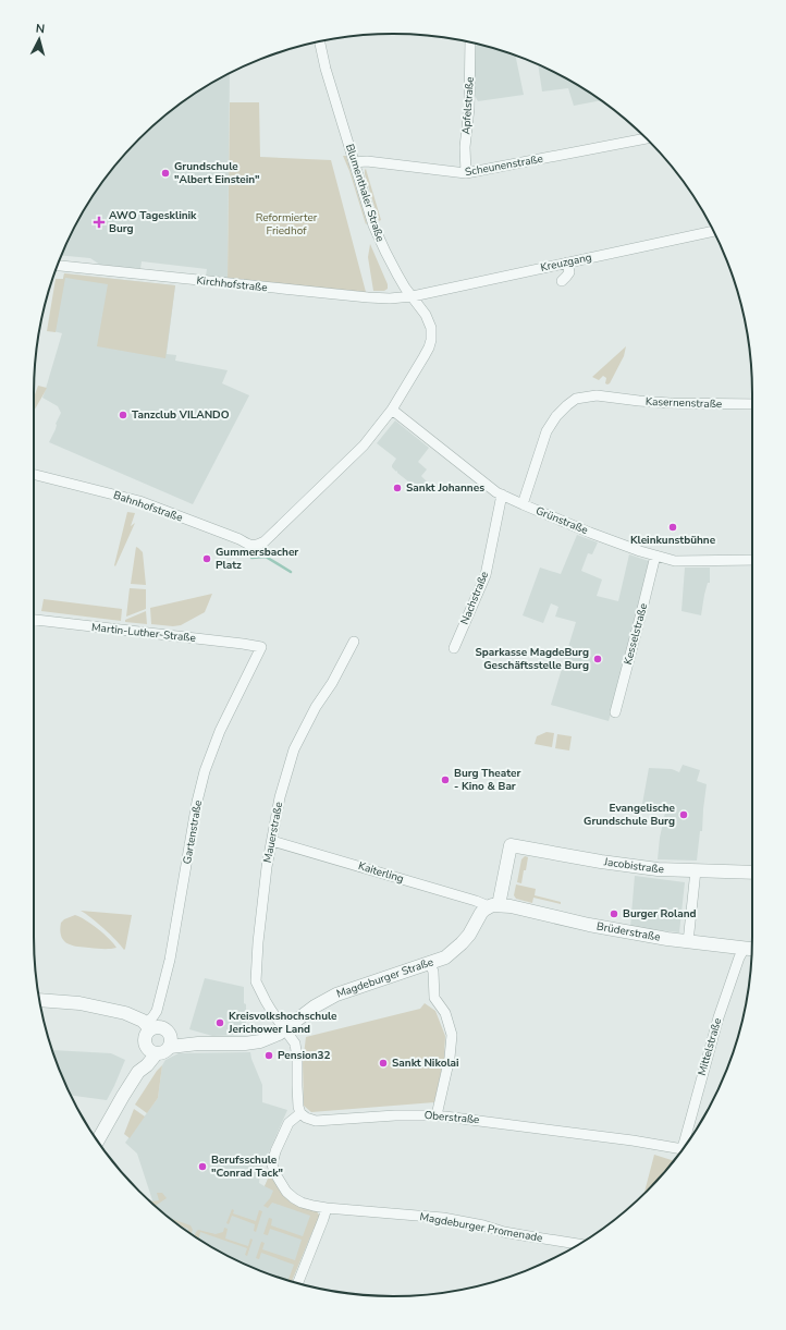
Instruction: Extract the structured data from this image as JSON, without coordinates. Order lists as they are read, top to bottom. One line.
{"streets":{"street":["Apfelstraße","Scheunenstraße","Blumenthaler Straße","Kreuzgang","Kirchhofstraße","Kasernenstraße","Bahnhofstraße","Grünstraße","Nachstraße","Martin-Luther-Straße","Kesselstraße","Gartenstraße","Mauerstraße","Jacobistraße","Kaiterling","Brüderstraße","Magdeburger Straße","Mittelstraße","Oberstraße","Magdeburger Promenade"]},"crossings":[["Apfelstraße","Scheunenstraße"],["Scheunenstraße","Blumenthaler Straße"],["Blumenthaler Straße","Kreuzgang"],["Blumenthaler Straße","Kirchhofstraße"],["Blumenthaler Straße","Bahnhofstraße"],["Blumenthaler Straße","Grünstraße"],["Kreuzgang","Kirchhofstraße"],["Kasernenstraße","Grünstraße"],["Grünstraße","Nachstraße"],["Grünstraße","Kesselstraße"],["Martin-Luther-Straße","Gartenstraße"],["Gartenstraße","Magdeburger Straße"],["Mauerstraße","Kaiterling"],["Mauerstraße","Magdeburger Straße"],["Jacobistraße","Magdeburger Straße"],["Kaiterling","Brüderstraße"],["Kaiterling","Magdeburger Straße"],["Brüderstraße","Magdeburger Straße"],["Brüderstraße","Mittelstraße"],["Oberstraße","Magdeburger Promenade"]],"parks":["Reformierter Friedhof"],"places":{"other":["Grundschule \"Albert Einstein\"","Tanzclub VILANDO","Sankt Johannes","Kleinkunstbühne","Gummersbacher Platz","Sparkasse MagdeBurg Geschäftsstelle Burg","Burg Theater - Kino & Bar","Evangelische Grundschule Burg","Burger Roland","Kreisvolkshochschule Jerichower Land","Pension32","Sankt Nikolai","Berufsschule \"Conrad Tack\""],"health":["AWO Tagesklinik Burg"]},"north":"top"}
